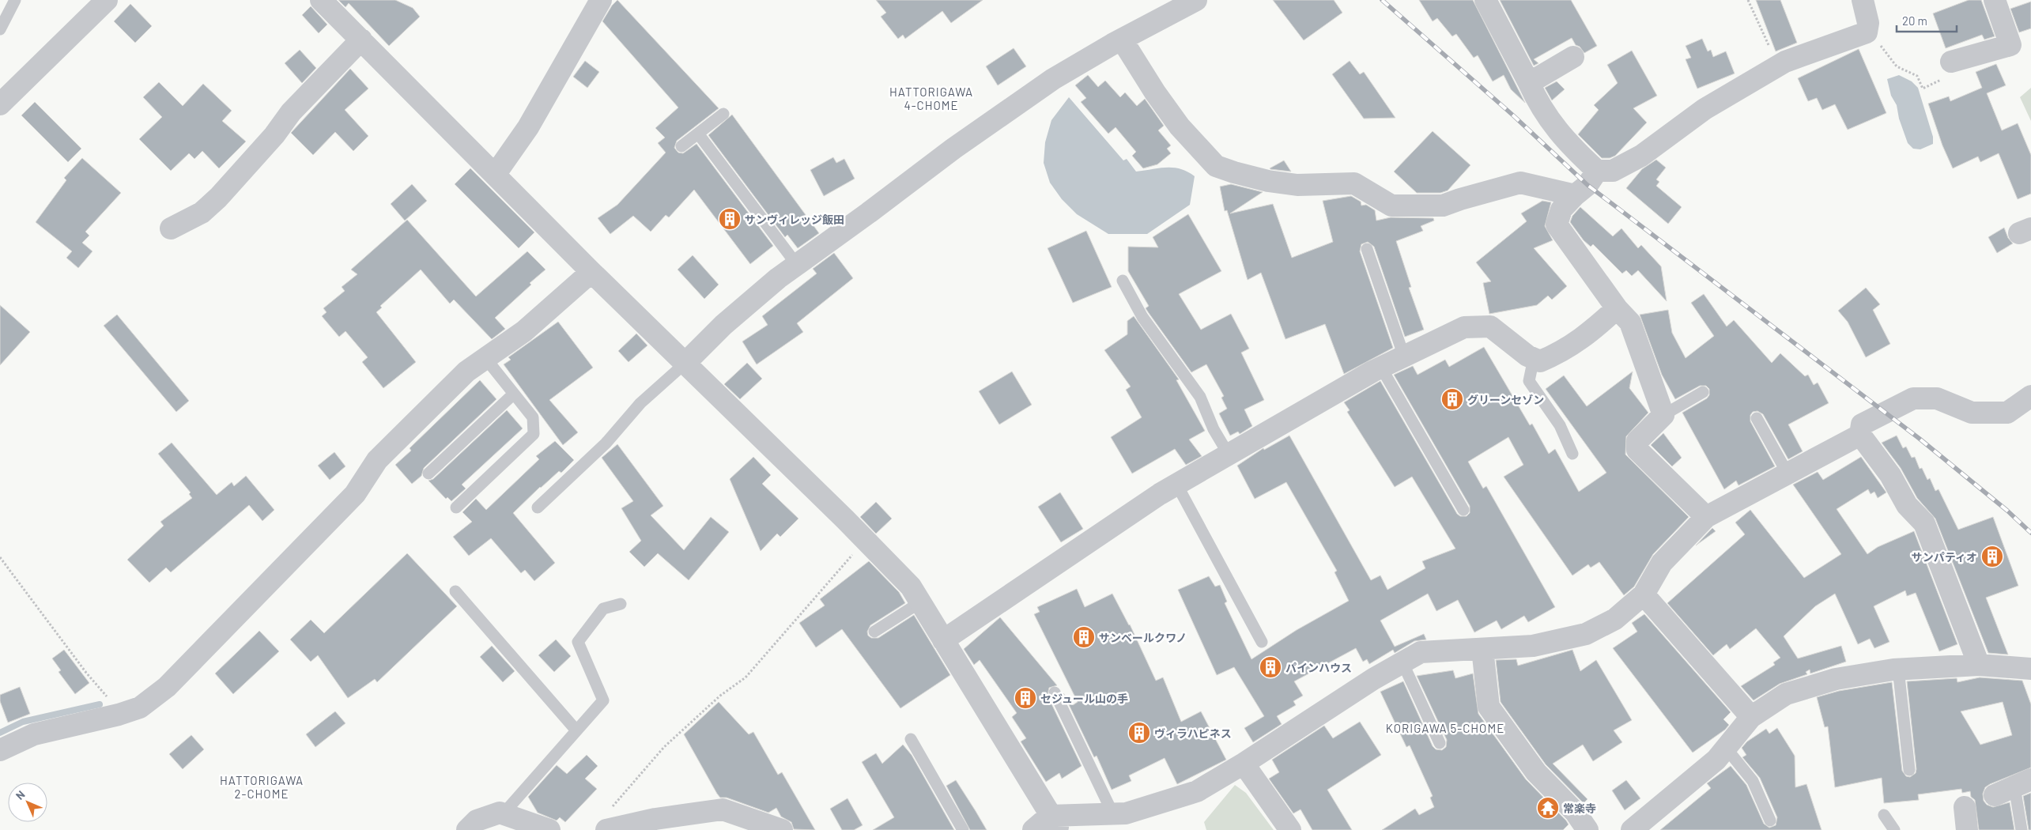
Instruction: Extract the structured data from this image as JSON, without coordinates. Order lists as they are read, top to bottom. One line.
{"districts":["HATTORIGAWA 4-CHOME","KORIGAWA 5-CHOME","HATTORIGAWA 2-CHOME"],"places":{"building":["サンヴィレッジ飯田","グリーンセゾン","サンパティオ","サンベールクワノ","パインハウス","セジュール山の手","ヴィラハピネス"],"temple":["常楽寺"]},"scale_bar":"20 m","north":"top left"}
